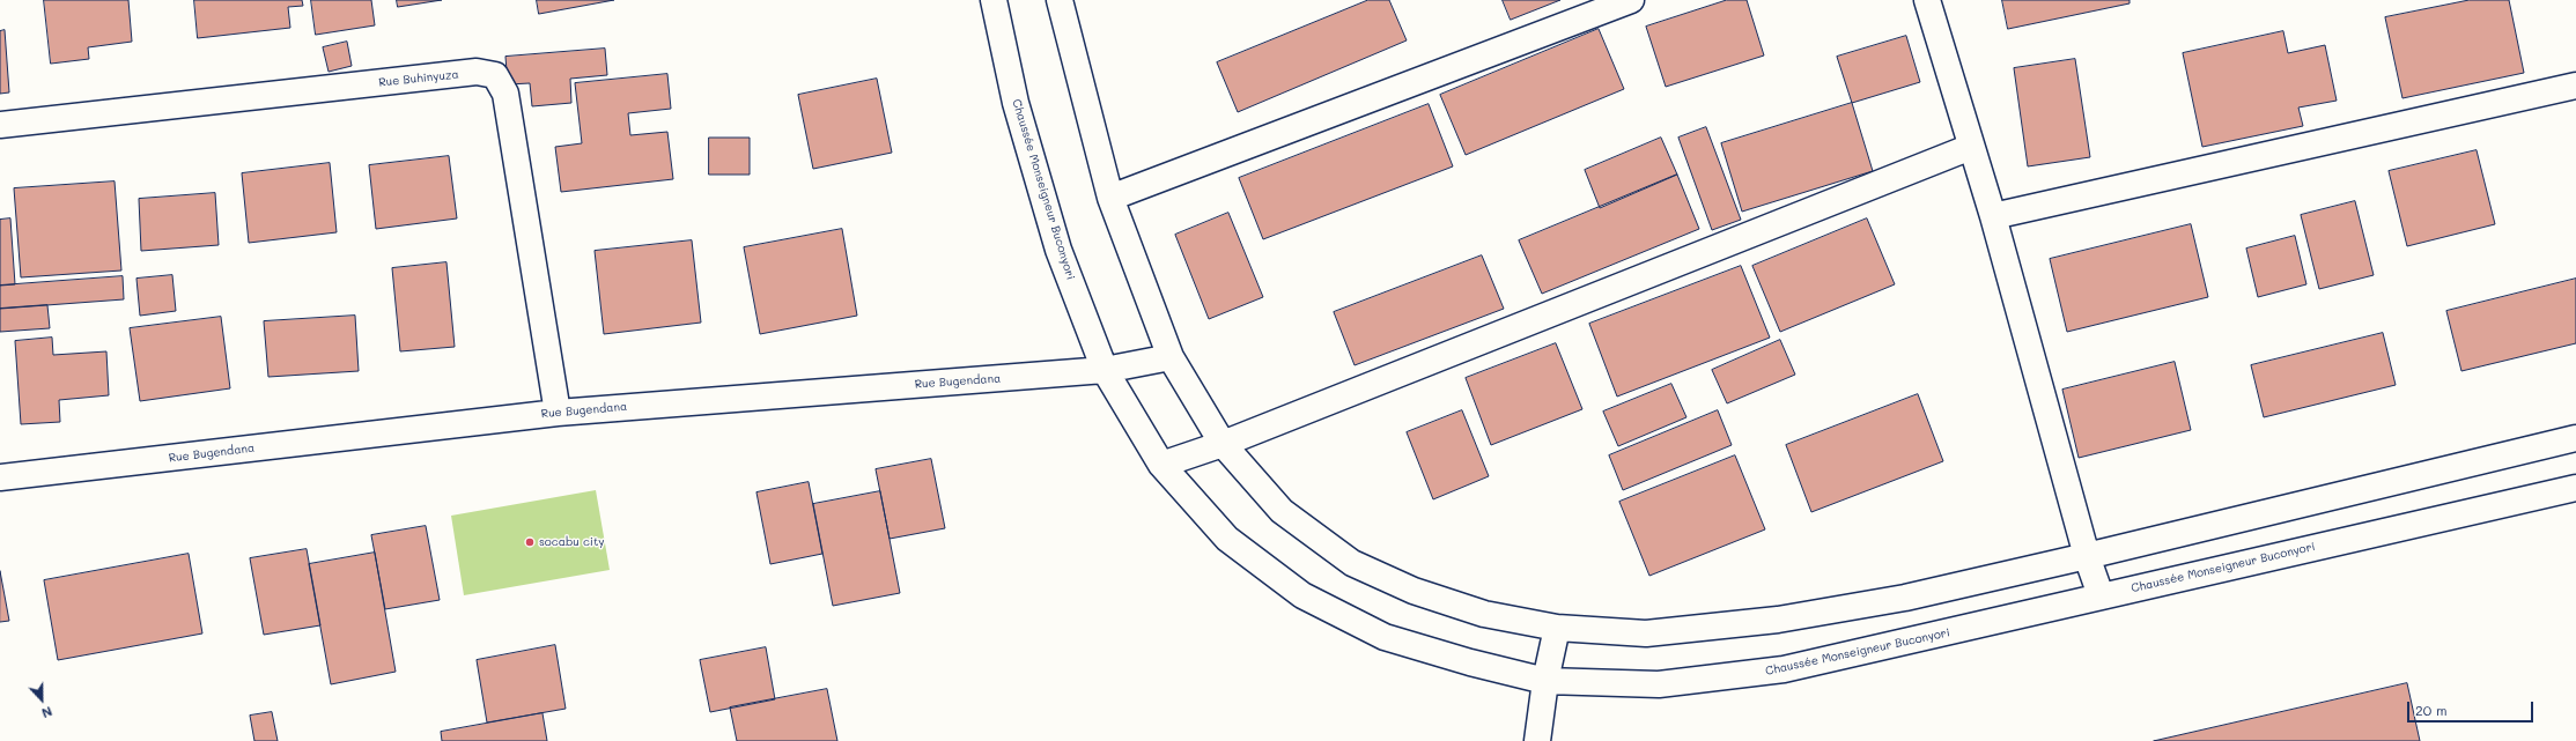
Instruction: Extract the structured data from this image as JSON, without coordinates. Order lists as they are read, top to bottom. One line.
{"streets":{"street":["Rue Buhinyuza","Chaussée Monseigneur Buconyori","Rue Bugendana"]},"crossings":[["Rue Buhinyuza","Rue Bugendana"],["Chaussée Monseigneur Buconyori","Rue Bugendana"]],"places":["socabu city"],"scale_bar":"20 m","north":"bottom"}
